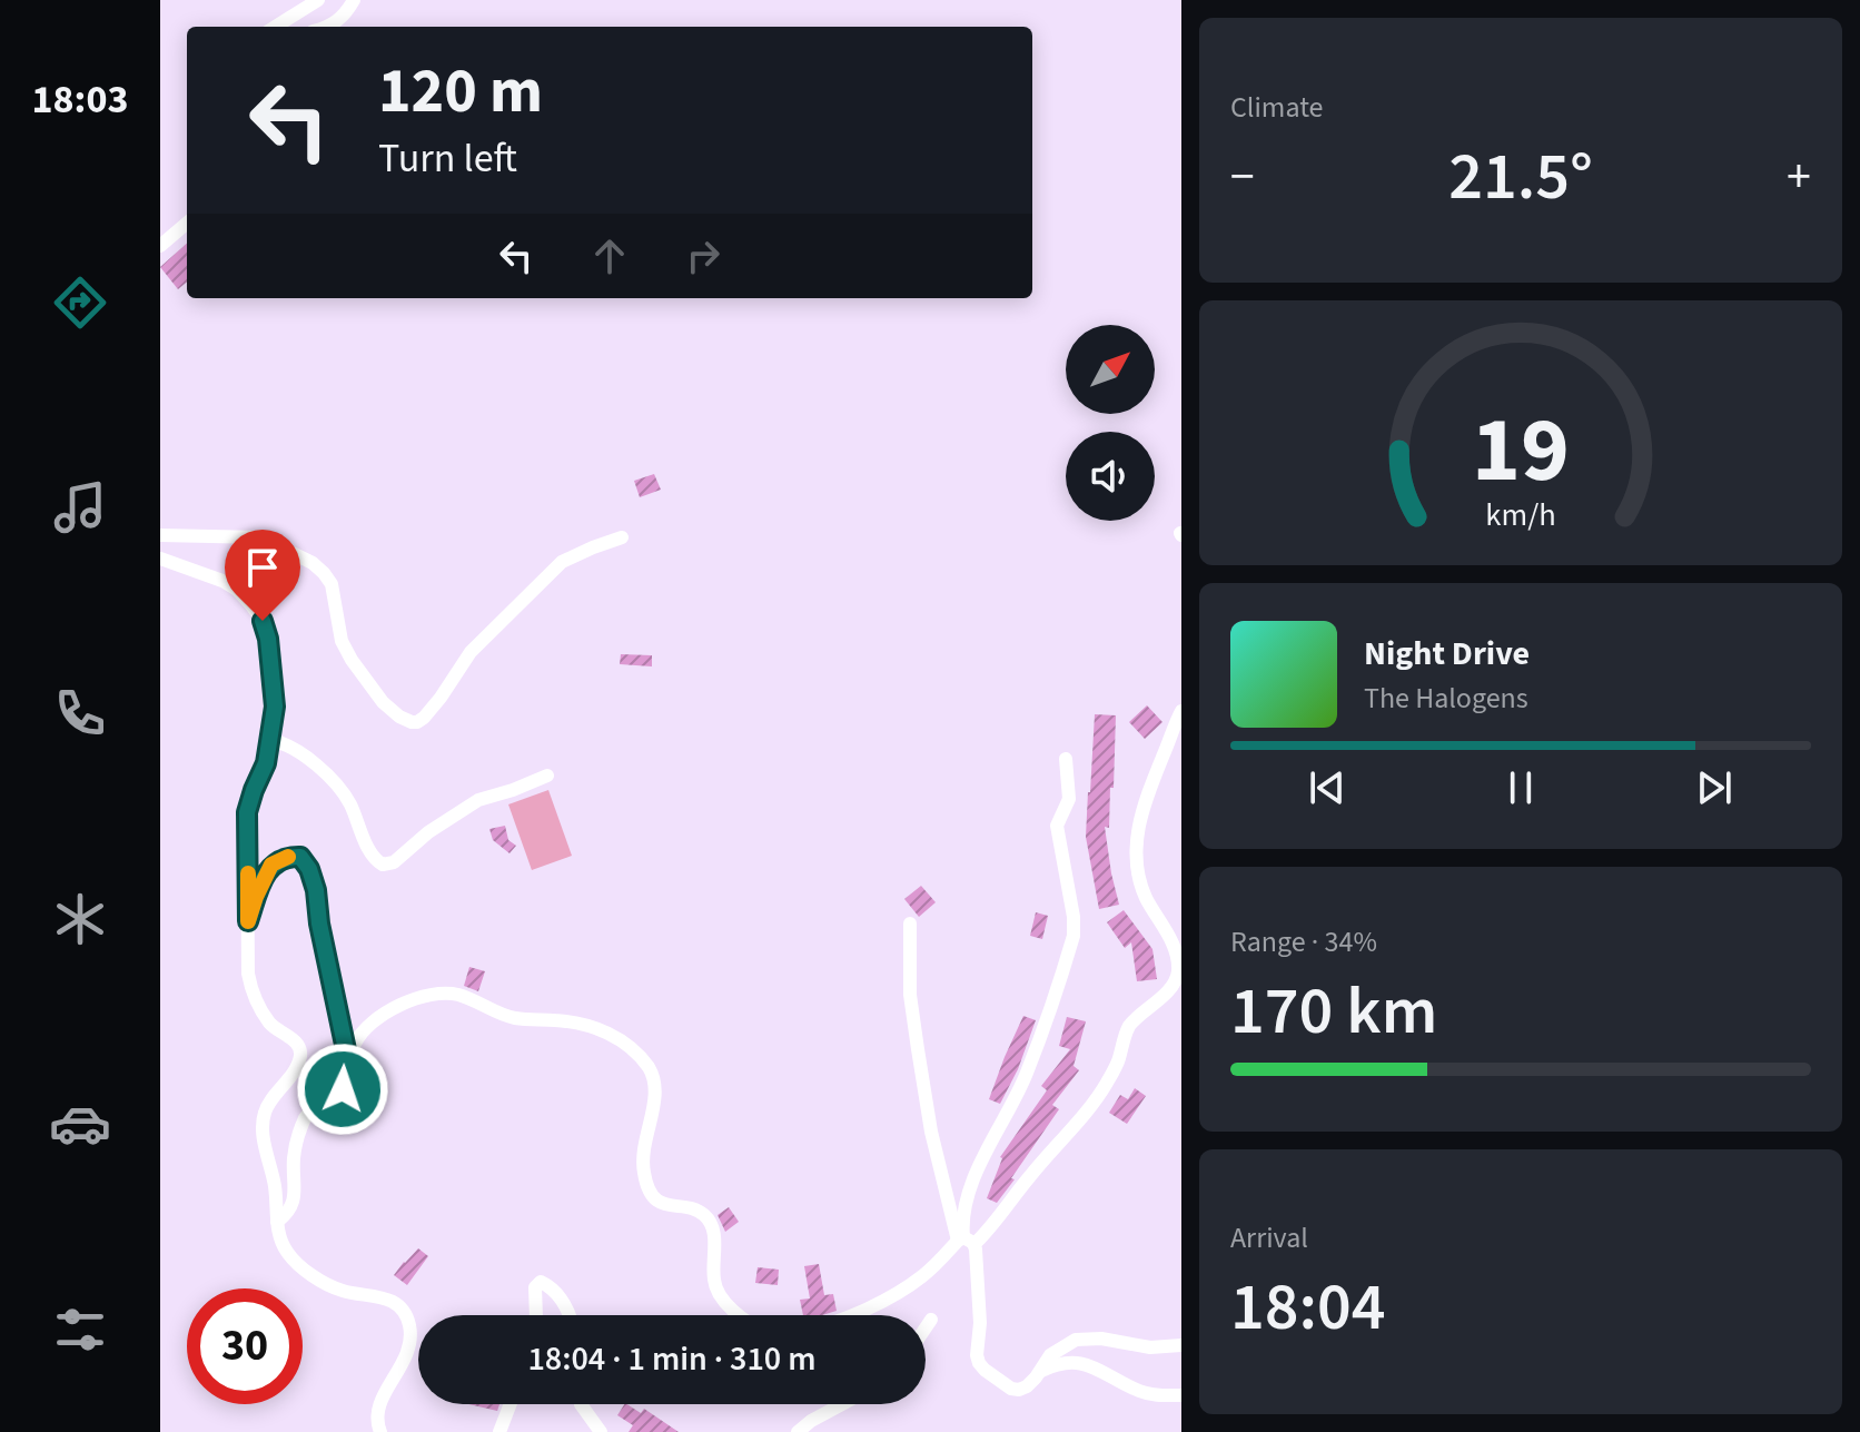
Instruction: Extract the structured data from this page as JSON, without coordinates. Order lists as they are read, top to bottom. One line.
{"north":"top right","page":{"tabs":"18:03","tile":["Climate",["Range · 34%","170 km"],["Arrival","18:04"]],"turn":["120 m","Turn left"],"heat":["−","21.5°","+"],"song":["Night Drive","The Halogens"],"limit":"30","trip":"18:04 · 1 min · 310 m","gauge":["19","km/h"]}}
